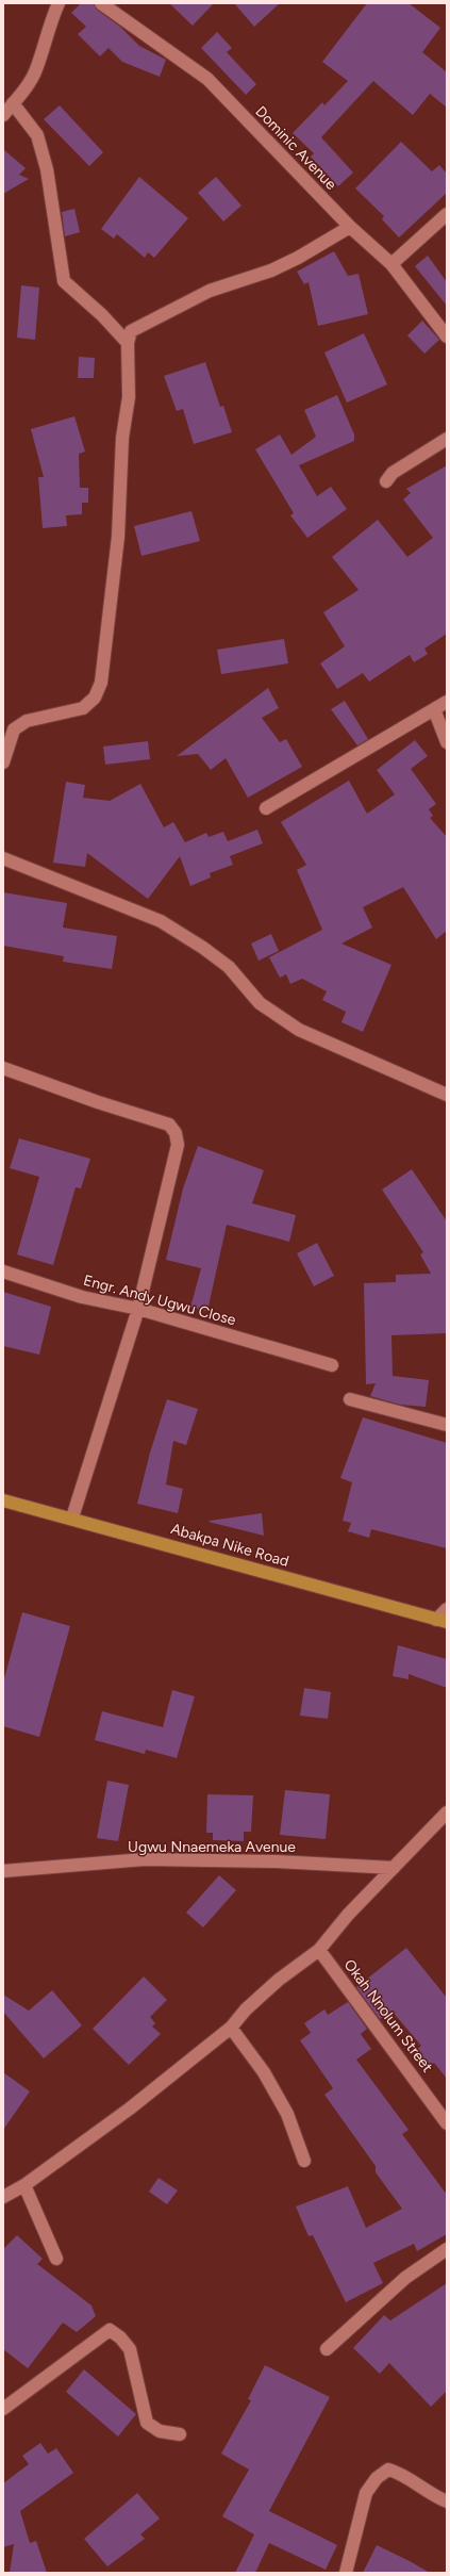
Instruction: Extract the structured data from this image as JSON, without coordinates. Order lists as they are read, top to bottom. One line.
{"streets":{"main road":["Abakpa Nike Road"],"street":["Dominic Avenue","Engr. Andy Ugwu Close","Ugwu Nnaemeka Avenue","Okah Nnolum Street"]}}
